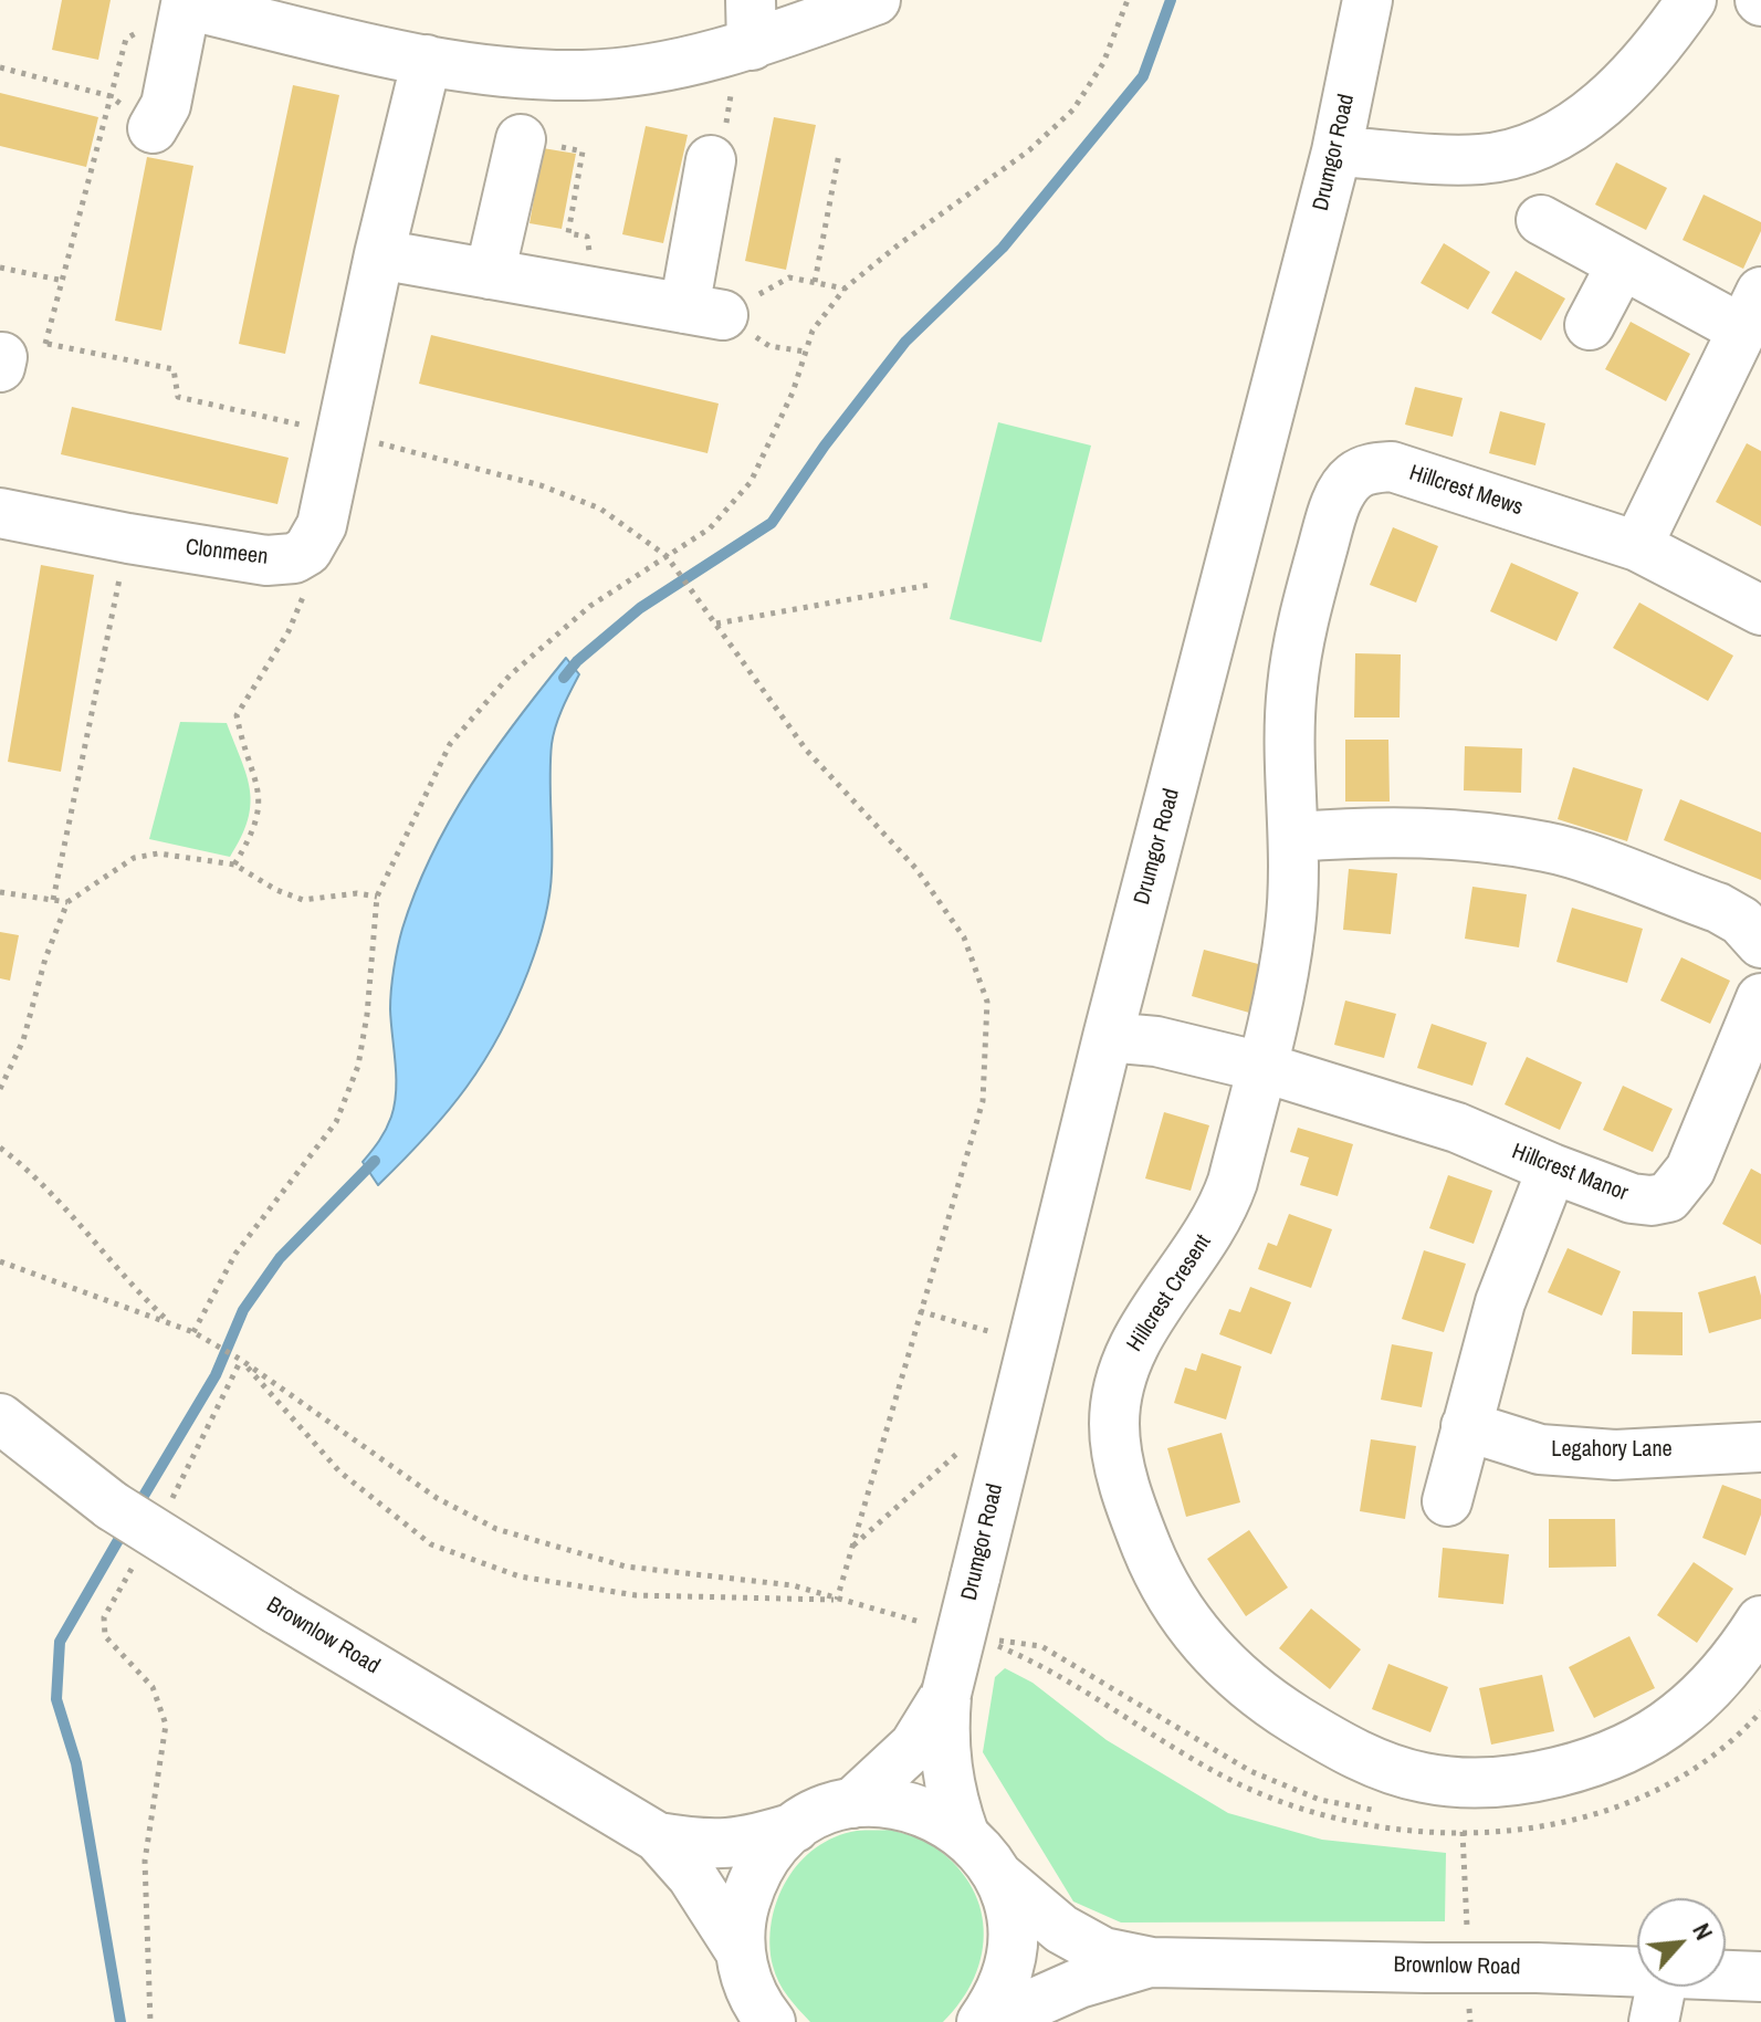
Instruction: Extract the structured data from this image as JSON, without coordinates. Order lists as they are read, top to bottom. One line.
{"streets":{"street":["Drumgor Road","Hillcrest Mews","Clonmeen","Hillcrest Manor","Hillcrest Cresent","Legahory Lane","Brownlow Road"]},"crossings":[["Drumgor Road","Hillcrest Manor"],["Hillcrest Manor","Hillcrest Cresent"]],"north":"top right"}
